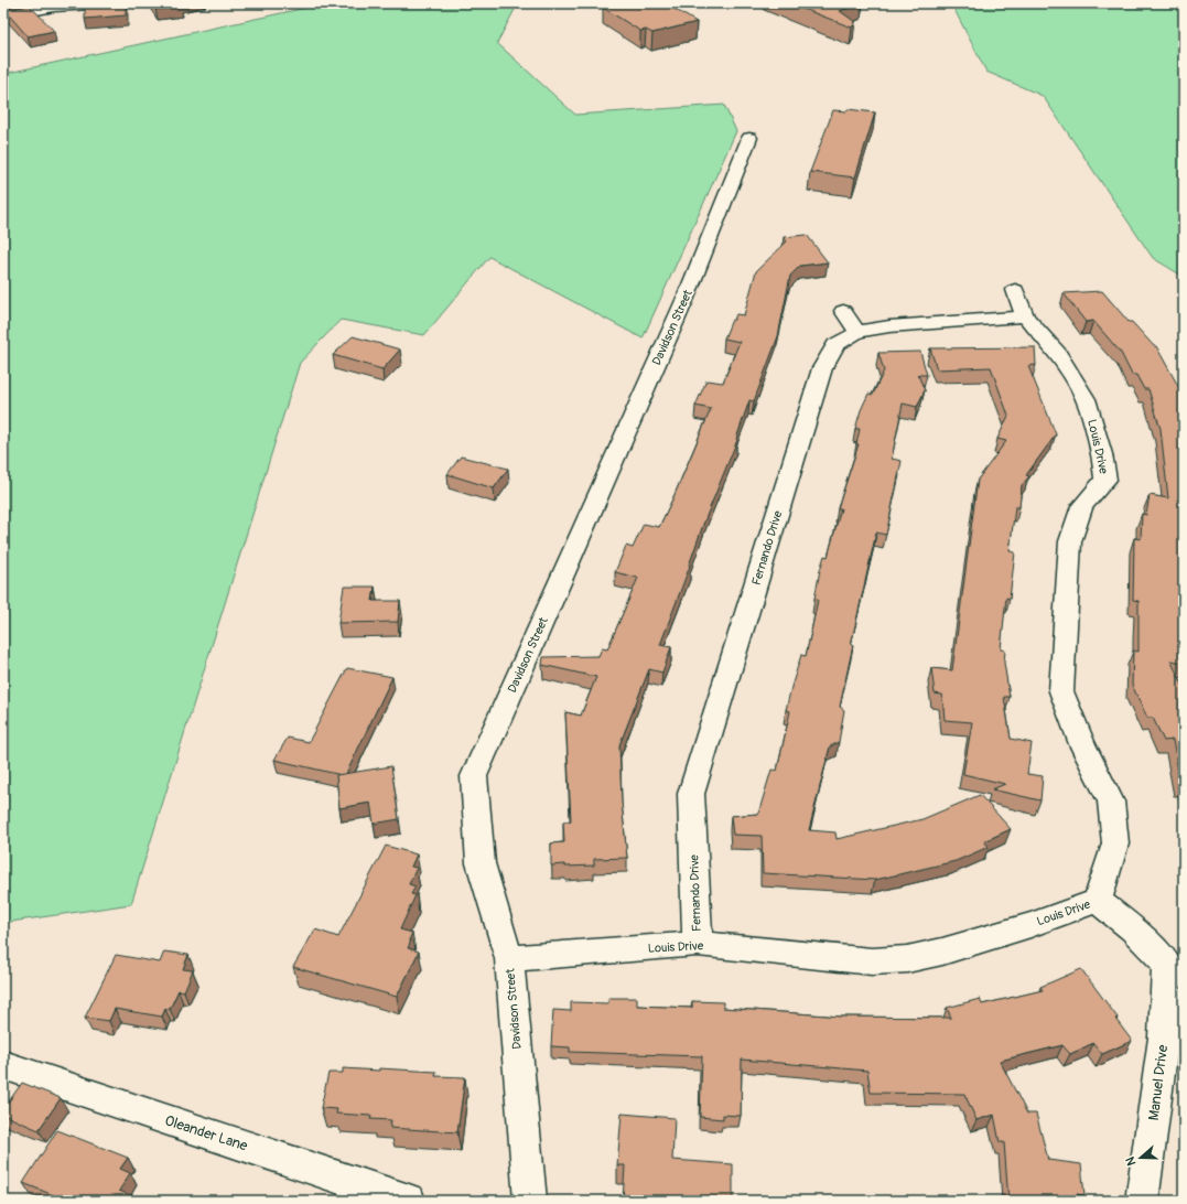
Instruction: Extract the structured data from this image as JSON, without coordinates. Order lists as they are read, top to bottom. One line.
{"streets":{"street":["Davidson Street","Louis Drive","Fernando Drive","Manuel Drive","Oleander Lane"]},"crossings":[["Davidson Street","Louis Drive"],["Louis Drive","Fernando Drive"],["Louis Drive","Manuel Drive"]],"north":"left"}
